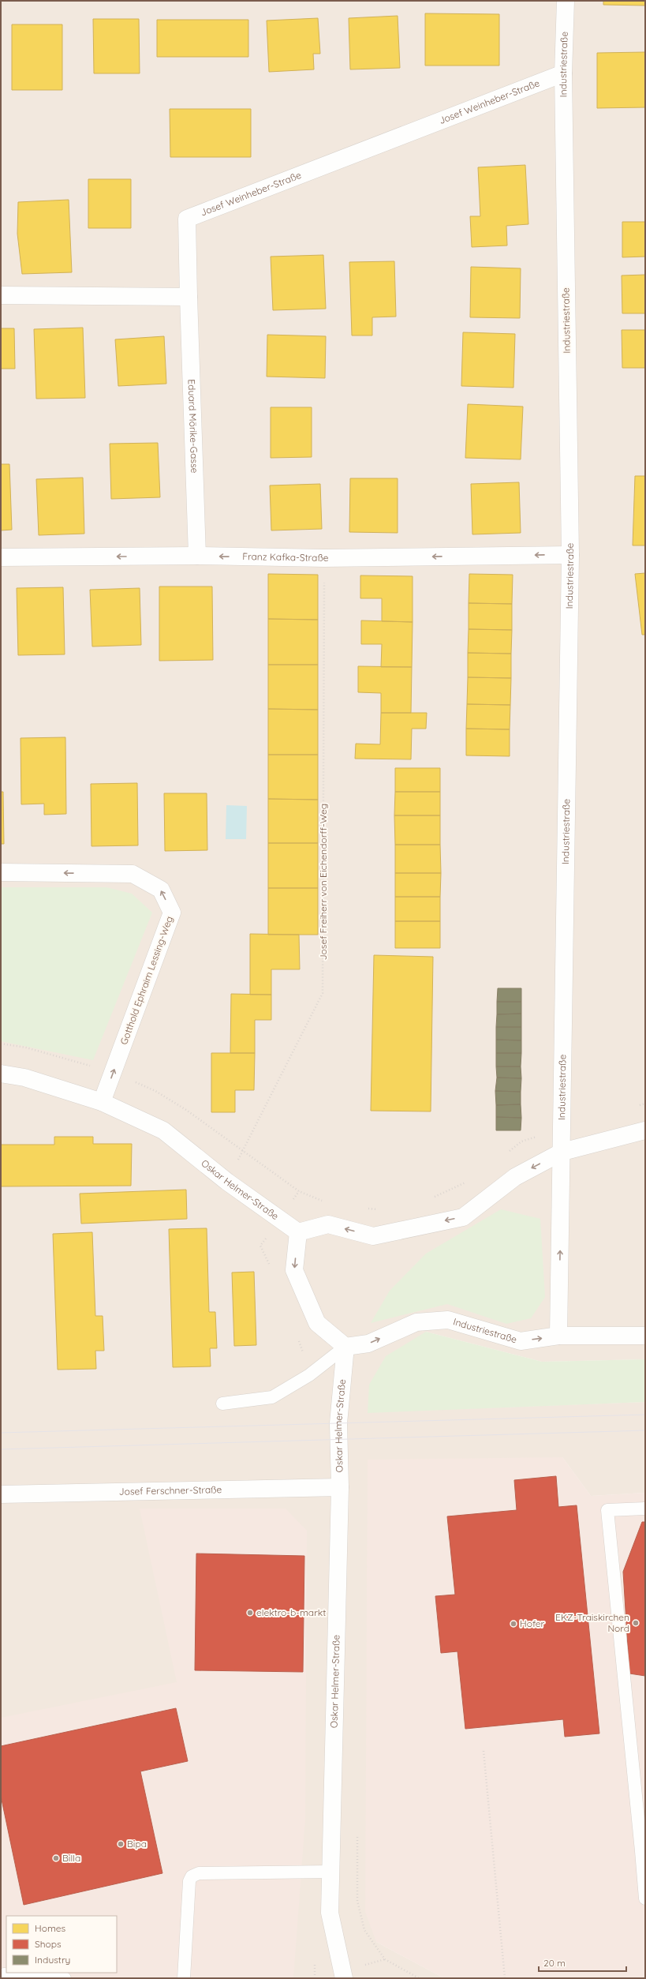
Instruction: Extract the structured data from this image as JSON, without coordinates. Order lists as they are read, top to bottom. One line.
{"streets":{"street":["Industriestraße","Josef Weinheber-Straße","Eduard Mörike-Gasse","Franz Kafka-Straße","Gotthold Ephraim Lessing-Weg","Oskar Helmer-Straße","Josef Ferschner-Straße"],"path":["Josef Freiherr von Eichendorff-Weg"]},"crossings":[["Industriestraße","Josef Weinheber-Straße"],["Industriestraße","Franz Kafka-Straße"],["Industriestraße","Oskar Helmer-Straße"],["Josef Weinheber-Straße","Eduard Mörike-Gasse"],["Eduard Mörike-Gasse","Franz Kafka-Straße"],["Franz Kafka-Straße","Josef Freiherr von Eichendorff-Weg"],["Josef Freiherr von Eichendorff-Weg","Oskar Helmer-Straße"],["Gotthold Ephraim Lessing-Weg","Oskar Helmer-Straße"],["Oskar Helmer-Straße","Josef Ferschner-Straße"]],"one_way":["Franz Kafka-Straße"],"places":["elektro-b-markt","EKZ-Traiskirchen Nord","Hofer","Bipa","Billa"],"legend":["Homes","Shops","Industry"],"scale_bar":"20 m"}
